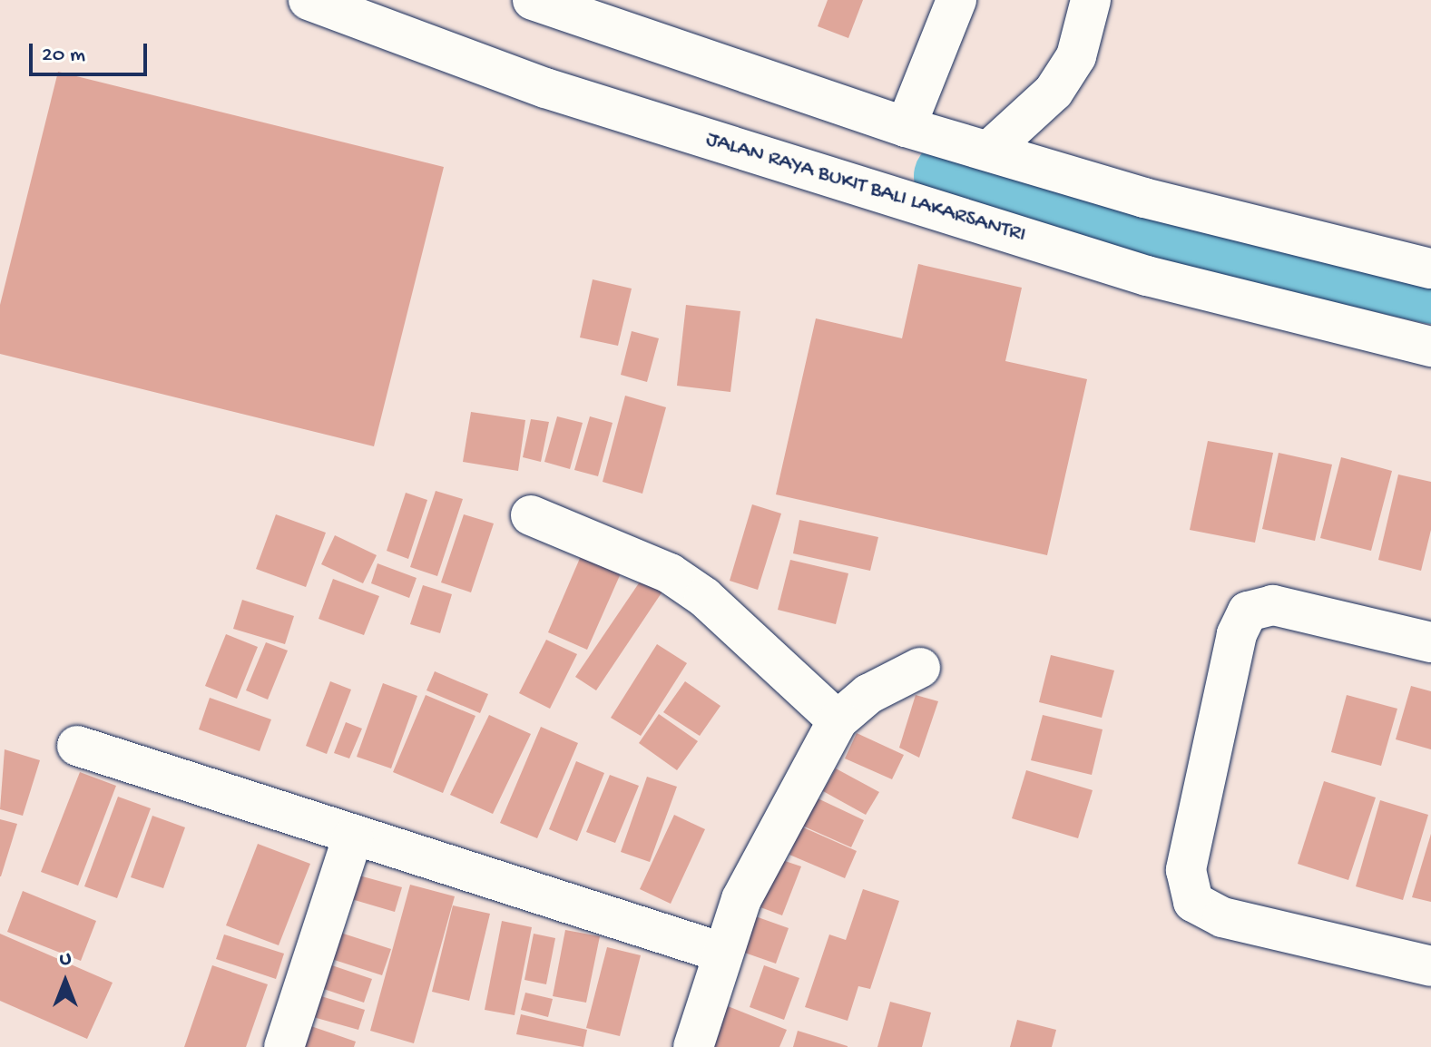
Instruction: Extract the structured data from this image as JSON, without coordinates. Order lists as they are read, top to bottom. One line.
{"streets":{"street":["JALAN RAYA BUKIT BALI LAKARSANTRI"]},"scale_bar":"20 m","north":"top"}
